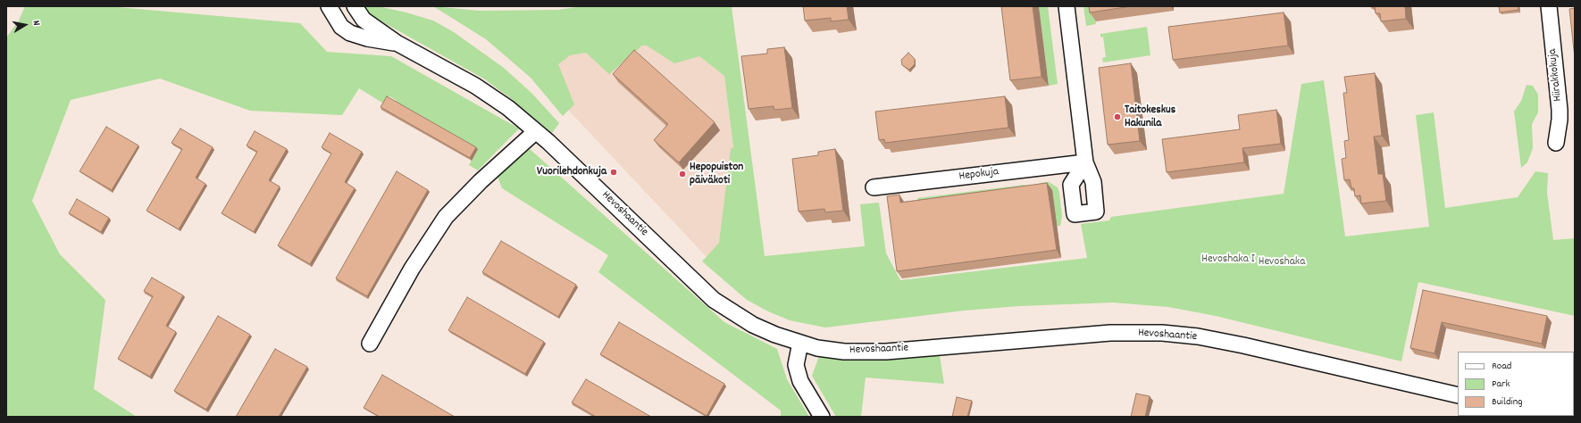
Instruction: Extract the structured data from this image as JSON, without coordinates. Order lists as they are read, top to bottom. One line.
{"streets":{"street":["Hiirakkokuja","Hepokuja","Hevoshaantie"]},"parks":["Hevoshaka I","Hevoshaka"],"places":["Taitokeskus Hakunila","Vuorilehdonkuja","Hepopuiston päiväkoti"],"legend":["Road","Park","Building"],"north":"right"}
